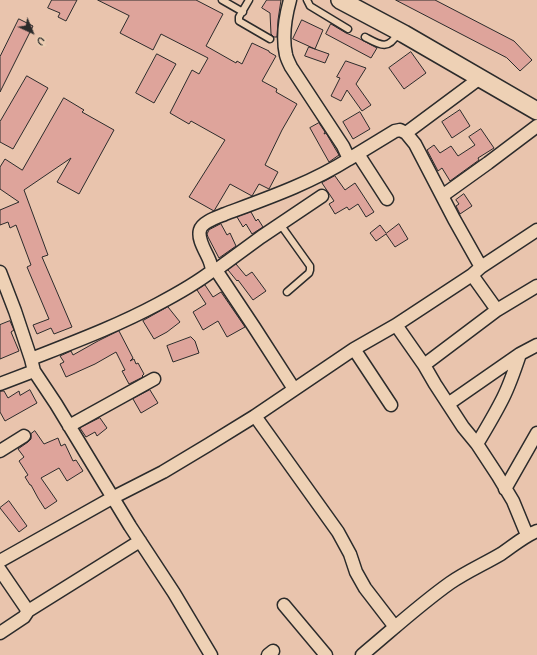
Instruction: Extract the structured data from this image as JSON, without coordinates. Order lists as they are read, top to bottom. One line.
{"north":"bottom right"}
